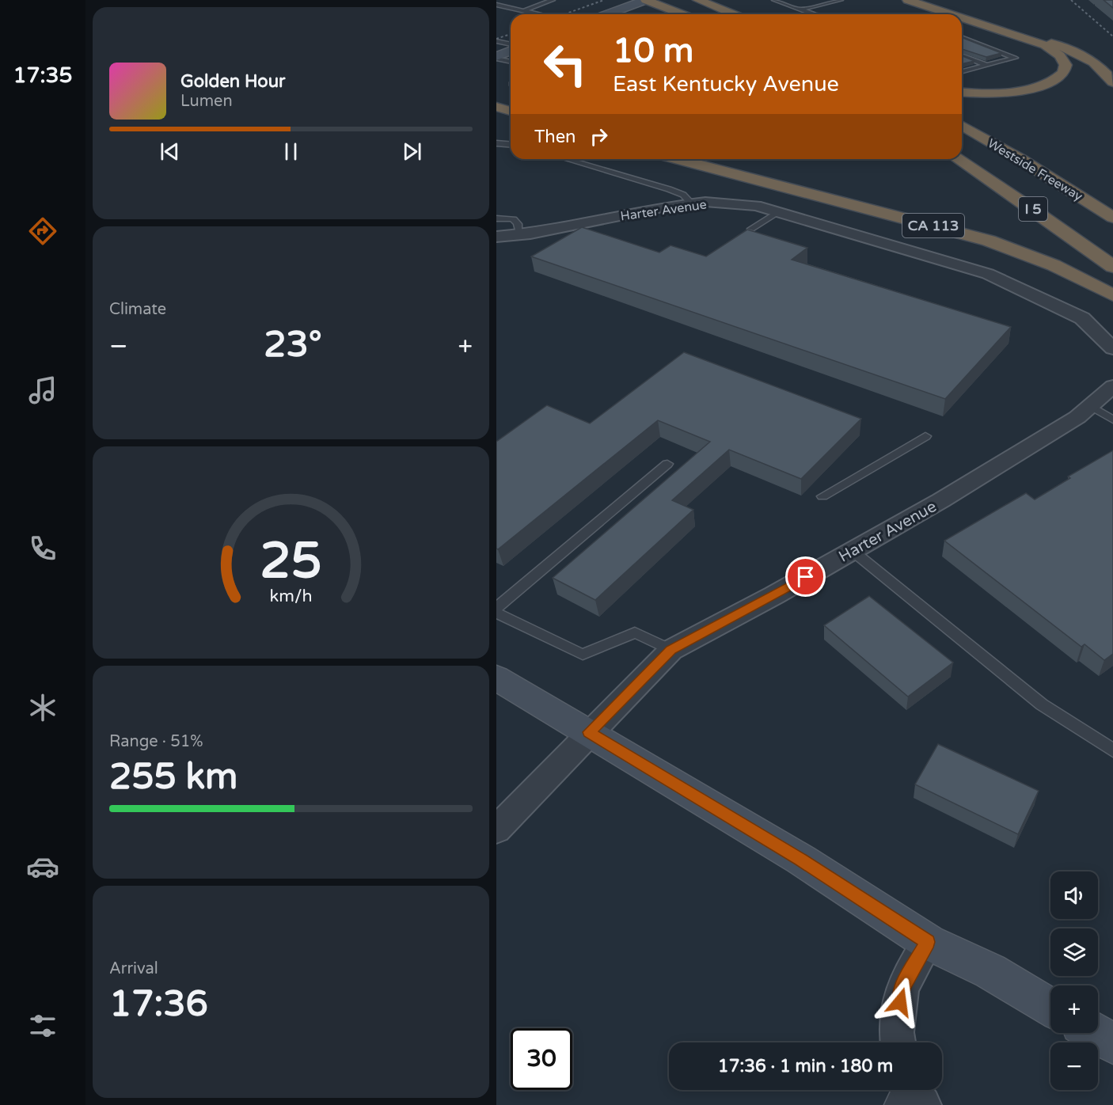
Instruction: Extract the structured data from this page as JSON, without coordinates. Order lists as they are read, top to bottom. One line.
{"streets":{"highway":["Westside Freeway","I 5","CA 113"],"street":["Harter Avenue"]},"page":{"tabs":"17:35","turn":["10 m","East Kentucky Avenue"],"song":["Golden Hour","Lumen"],"then":"Then","tile":["Climate",["Range · 51%","255 km"],["Arrival","17:36"]],"heat":["−","23°","+"],"map_buttons":["+","−"],"limit":"30","trip":"17:36 · 1 min · 180 m","gauge":["25","km/h"]}}
